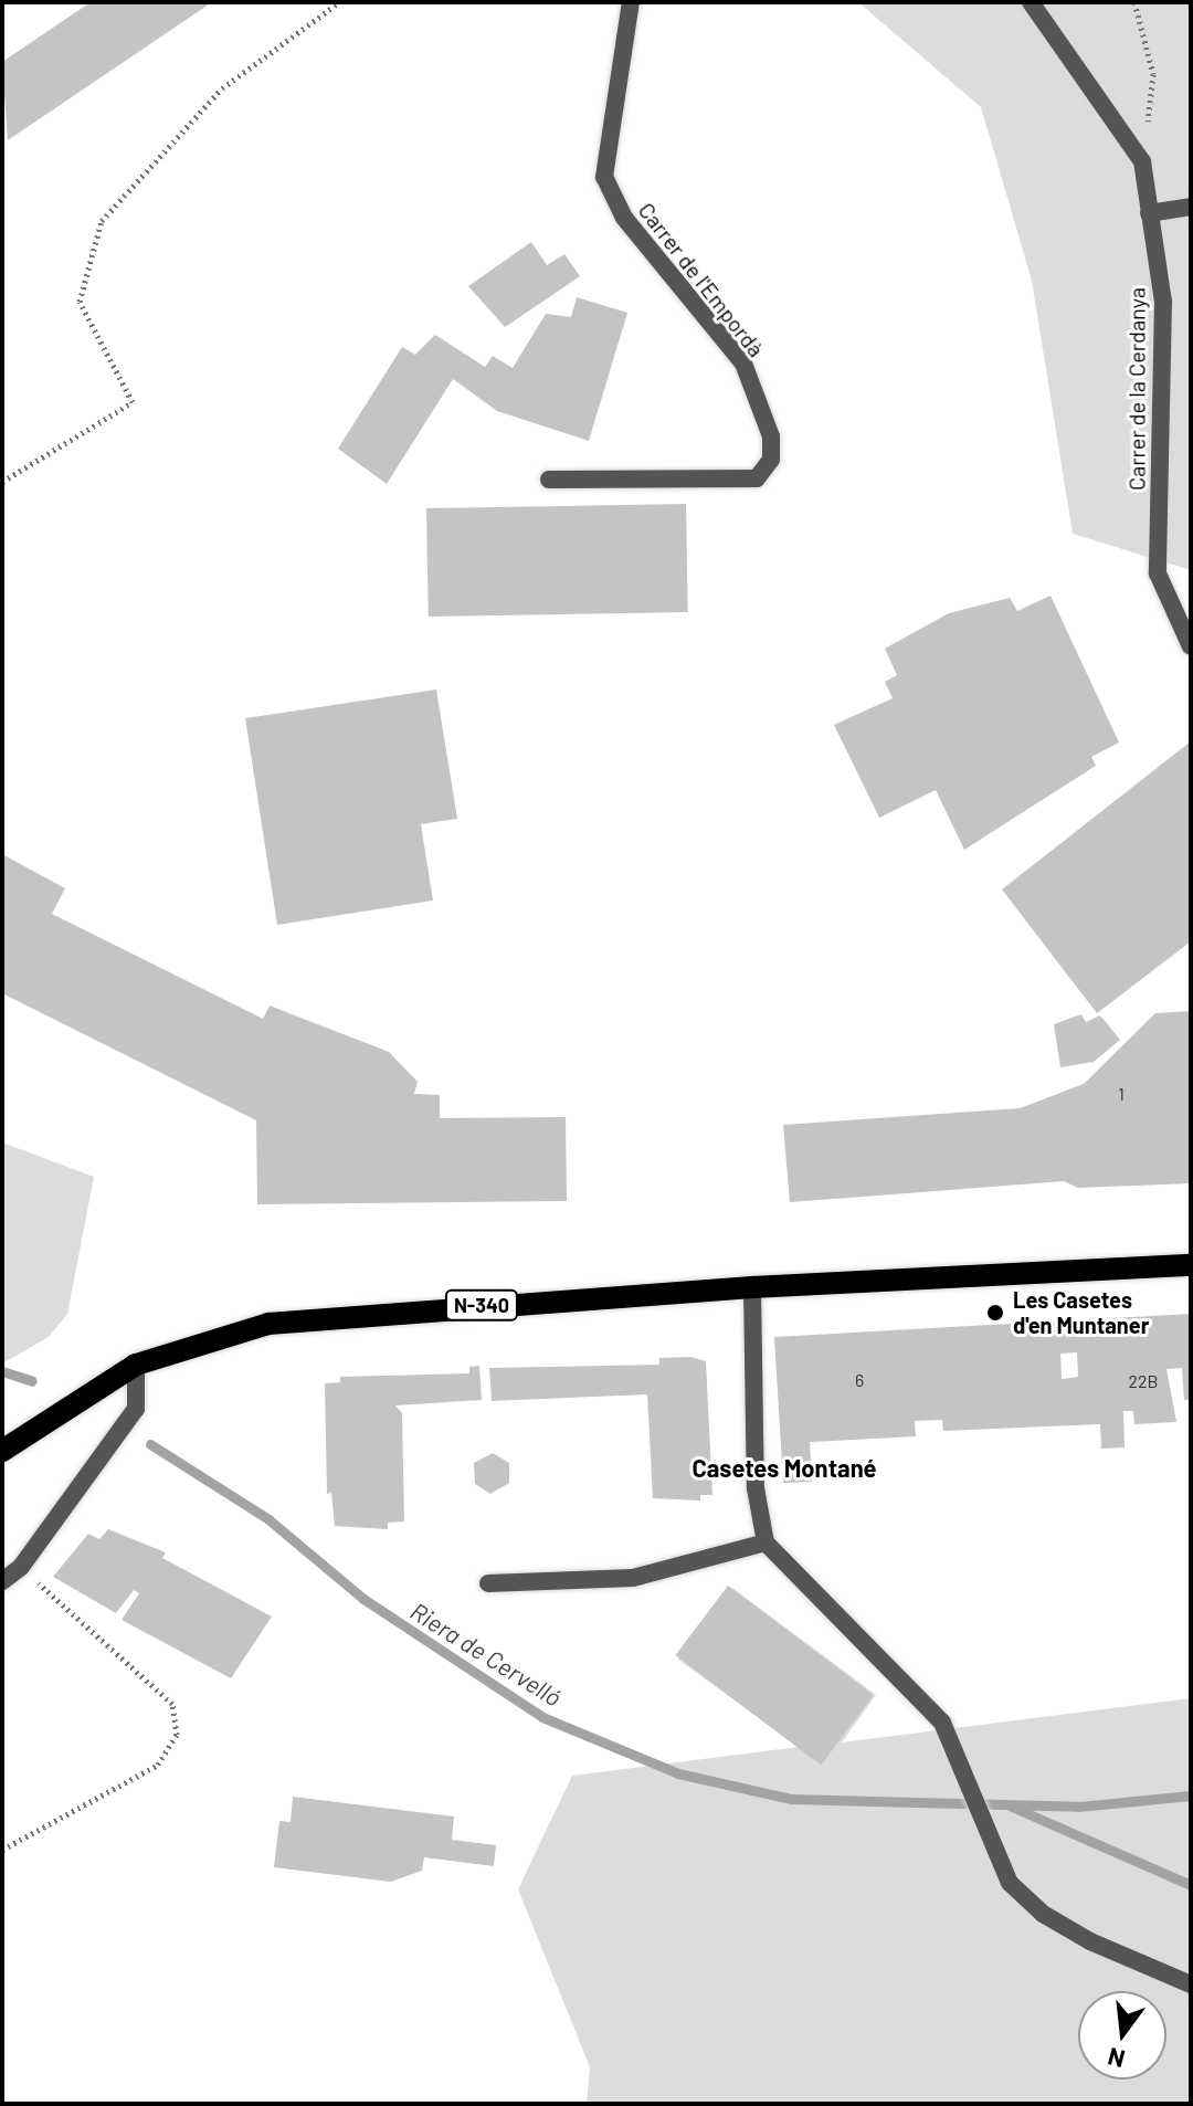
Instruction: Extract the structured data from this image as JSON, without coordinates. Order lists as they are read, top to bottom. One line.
{"streets":{"main road":["N-340"],"street":["Carrer de l'Empordà","Carrer de la Cerdanya"]},"districts":["Casetes Montané"],"water":["Riera de Cervelló"],"places":["Les Casetes d'en Muntaner"],"house_numbers":["1","6","22B"],"north":"bottom"}
